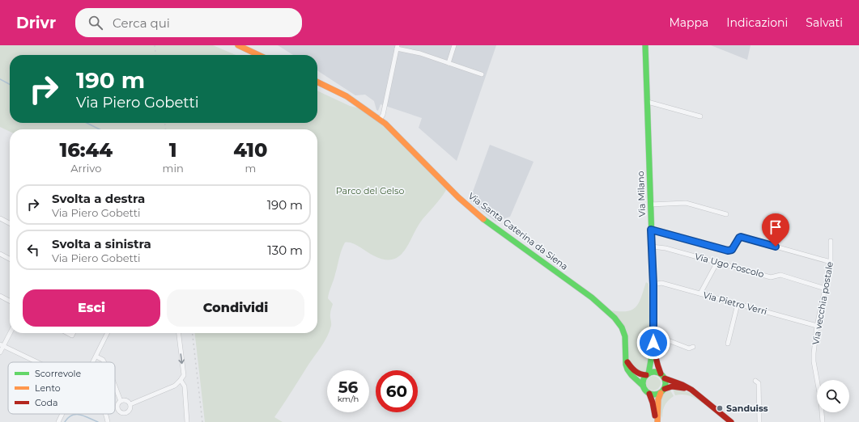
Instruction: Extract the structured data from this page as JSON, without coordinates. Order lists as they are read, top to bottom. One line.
{"streets":{"street":["Via Milano","Via Santa Caterina da Siena","Via Ugo Foscolo","Via Pietro Verri","Via vecchia postale"]},"crossings":[["Via Milano","Via Ugo Foscolo"],["Via Milano","Via Pietro Verri"],["Via Ugo Foscolo","Via vecchia postale"],["Via Pietro Verri","Via vecchia postale"]],"parks":["Parco del Gelso"],"places":["Sanduiss"],"legend":["Scorrevole","Lento","Coda"],"page":{"header":"Drivr","search":"Cerca qui","nav":["Mappa","Indicazioni","Salvati"],"turn":["190 m","Via Piero Gobetti"],"eta":["16:44","Arrivo","1","min","410","m"],"list":[{"name":"Svolta a destra","note":"Via Piero Gobetti","value":"190 m"},{"name":"Svolta a sinistra","note":"Via Piero Gobetti","value":"130 m"}],"buttons":["Esci","Condividi"],"speed":"56 km/h","limit":"60"}}
